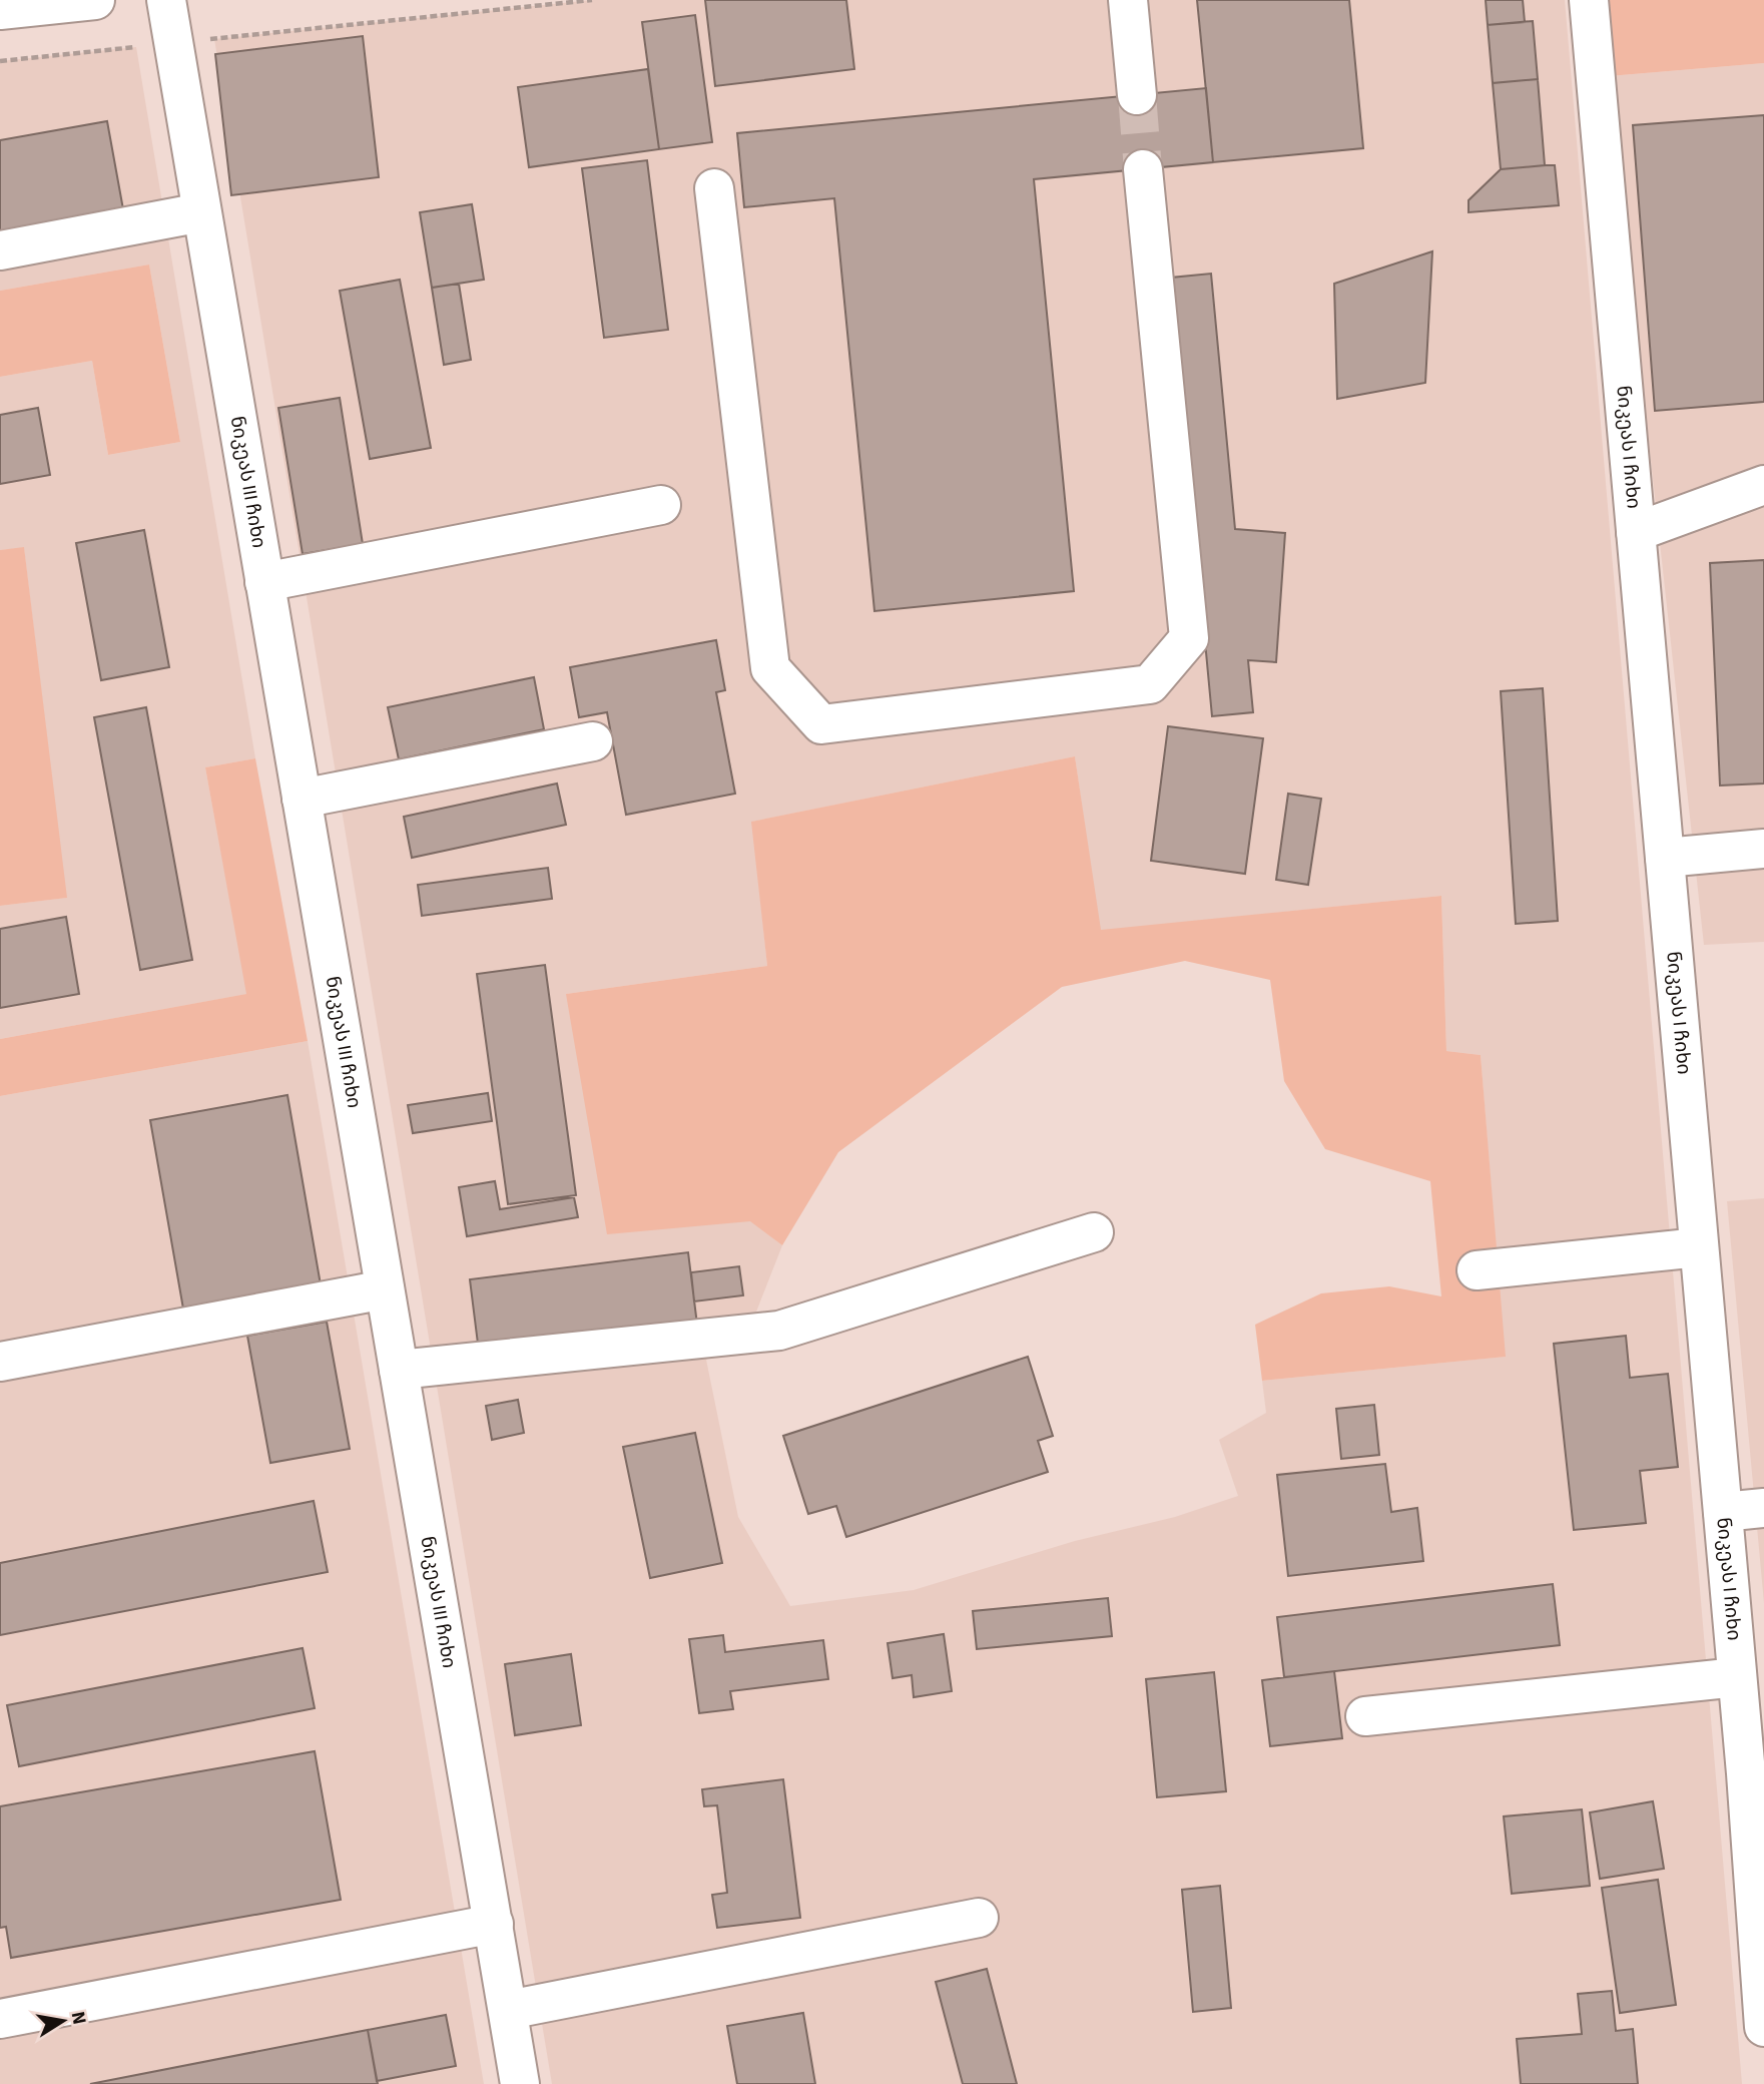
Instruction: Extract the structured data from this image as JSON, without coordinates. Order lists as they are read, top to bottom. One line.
{"streets":{"street":["ნიკეას I ჩიხი","ნიკეას III ჩიხი"]},"north":"right"}
